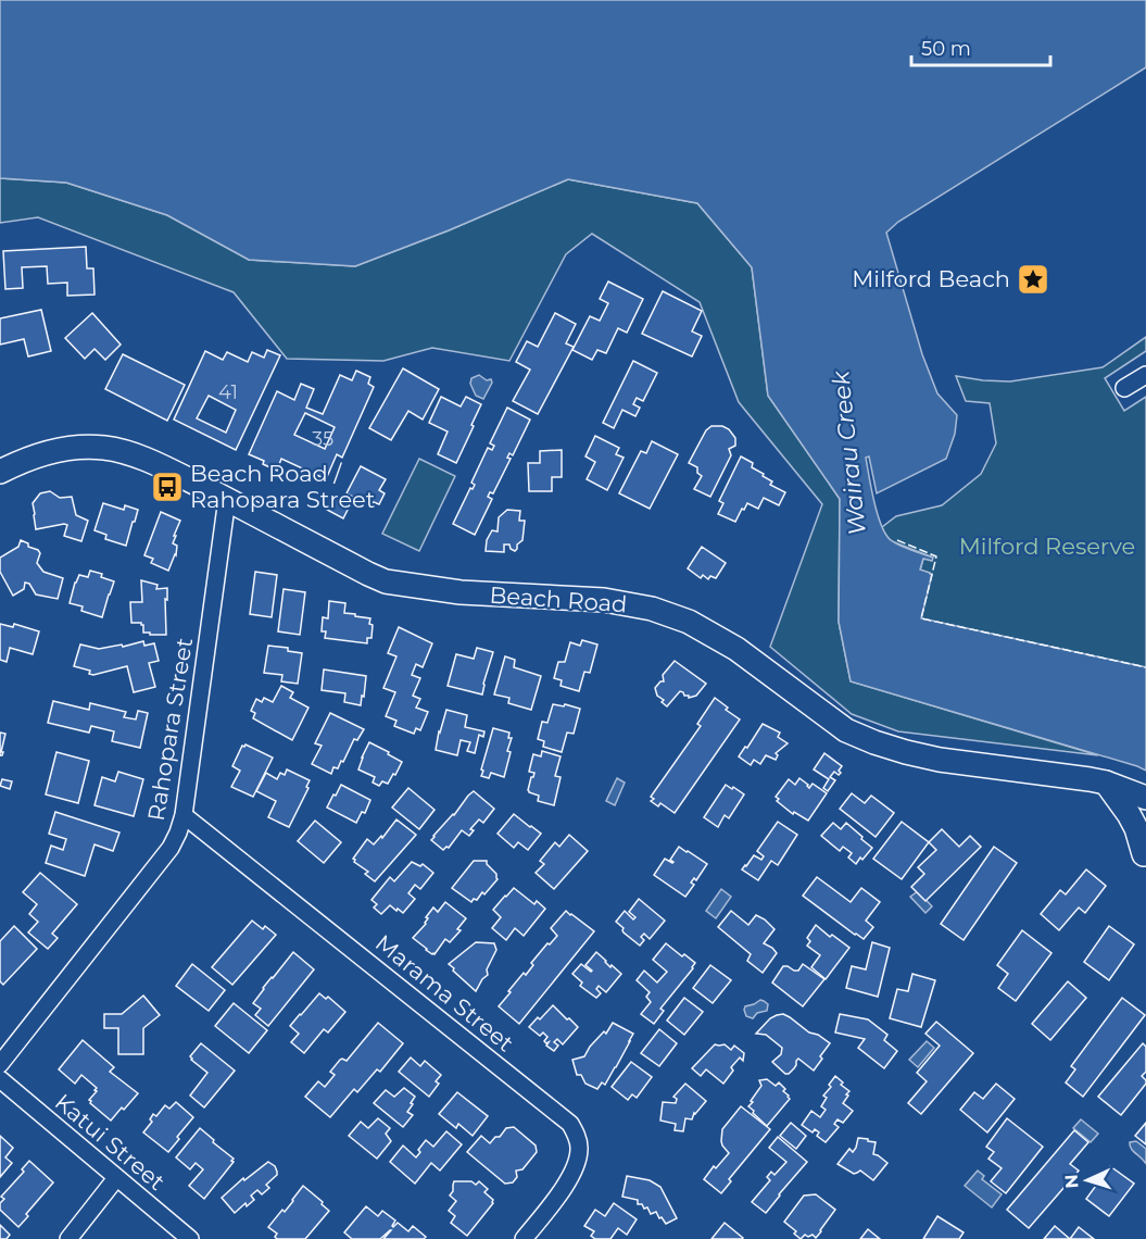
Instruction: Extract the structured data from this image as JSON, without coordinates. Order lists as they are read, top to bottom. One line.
{"streets":{"main road":["Beach Road"],"street":["Rahopara Street","Marama Street","Katui Street"]},"crossings":[["Beach Road","Rahopara Street"],["Rahopara Street","Marama Street"]],"water":["Wairau Creek"],"parks":["Milford Reserve"],"places":{"place":["Milford Beach"],"bus stop":["Beach Road / Rahopara Street"]},"house_numbers":["41","35"],"scale_bar":"50 m","north":"left"}
